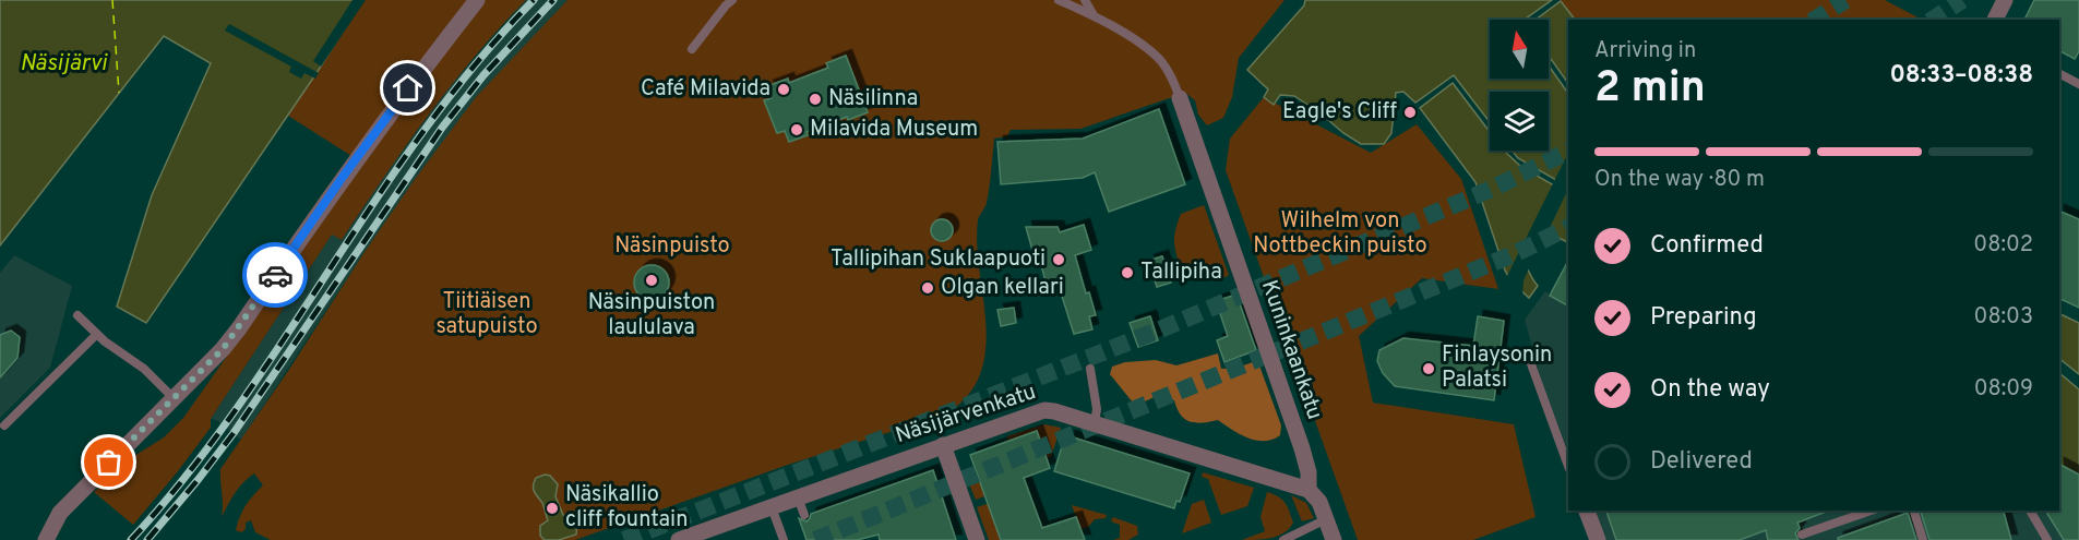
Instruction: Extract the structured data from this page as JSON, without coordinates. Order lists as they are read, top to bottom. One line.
{"streets":{"street":["Kuninkaankatu","Näsijärvenkatu"]},"crossings":[["Kuninkaankatu","Näsijärvenkatu"]],"water":["Näsijärvi"],"parks":["Wilhelm von Nottbeckin puisto","Näsinpuisto","Tiitiäisen satupuisto"],"places":["Café Milavida","Näsilinna","Eagle's Cliff","Milavida Museum","Tallipihan Suklaapuoti","Tallipiha","Näsinpuiston laululava","Olgan kellari","Finlaysonin Palatsi","Näsikallio cliff fountain"],"north":"top","page":{"heading":["2 min","Arriving in","08:33–08:38"],"bar":"On the way · 80 m","list":[["Confirmed","08:02"],["Preparing","08:03"],["On the way","08:09"],"Delivered"]}}
